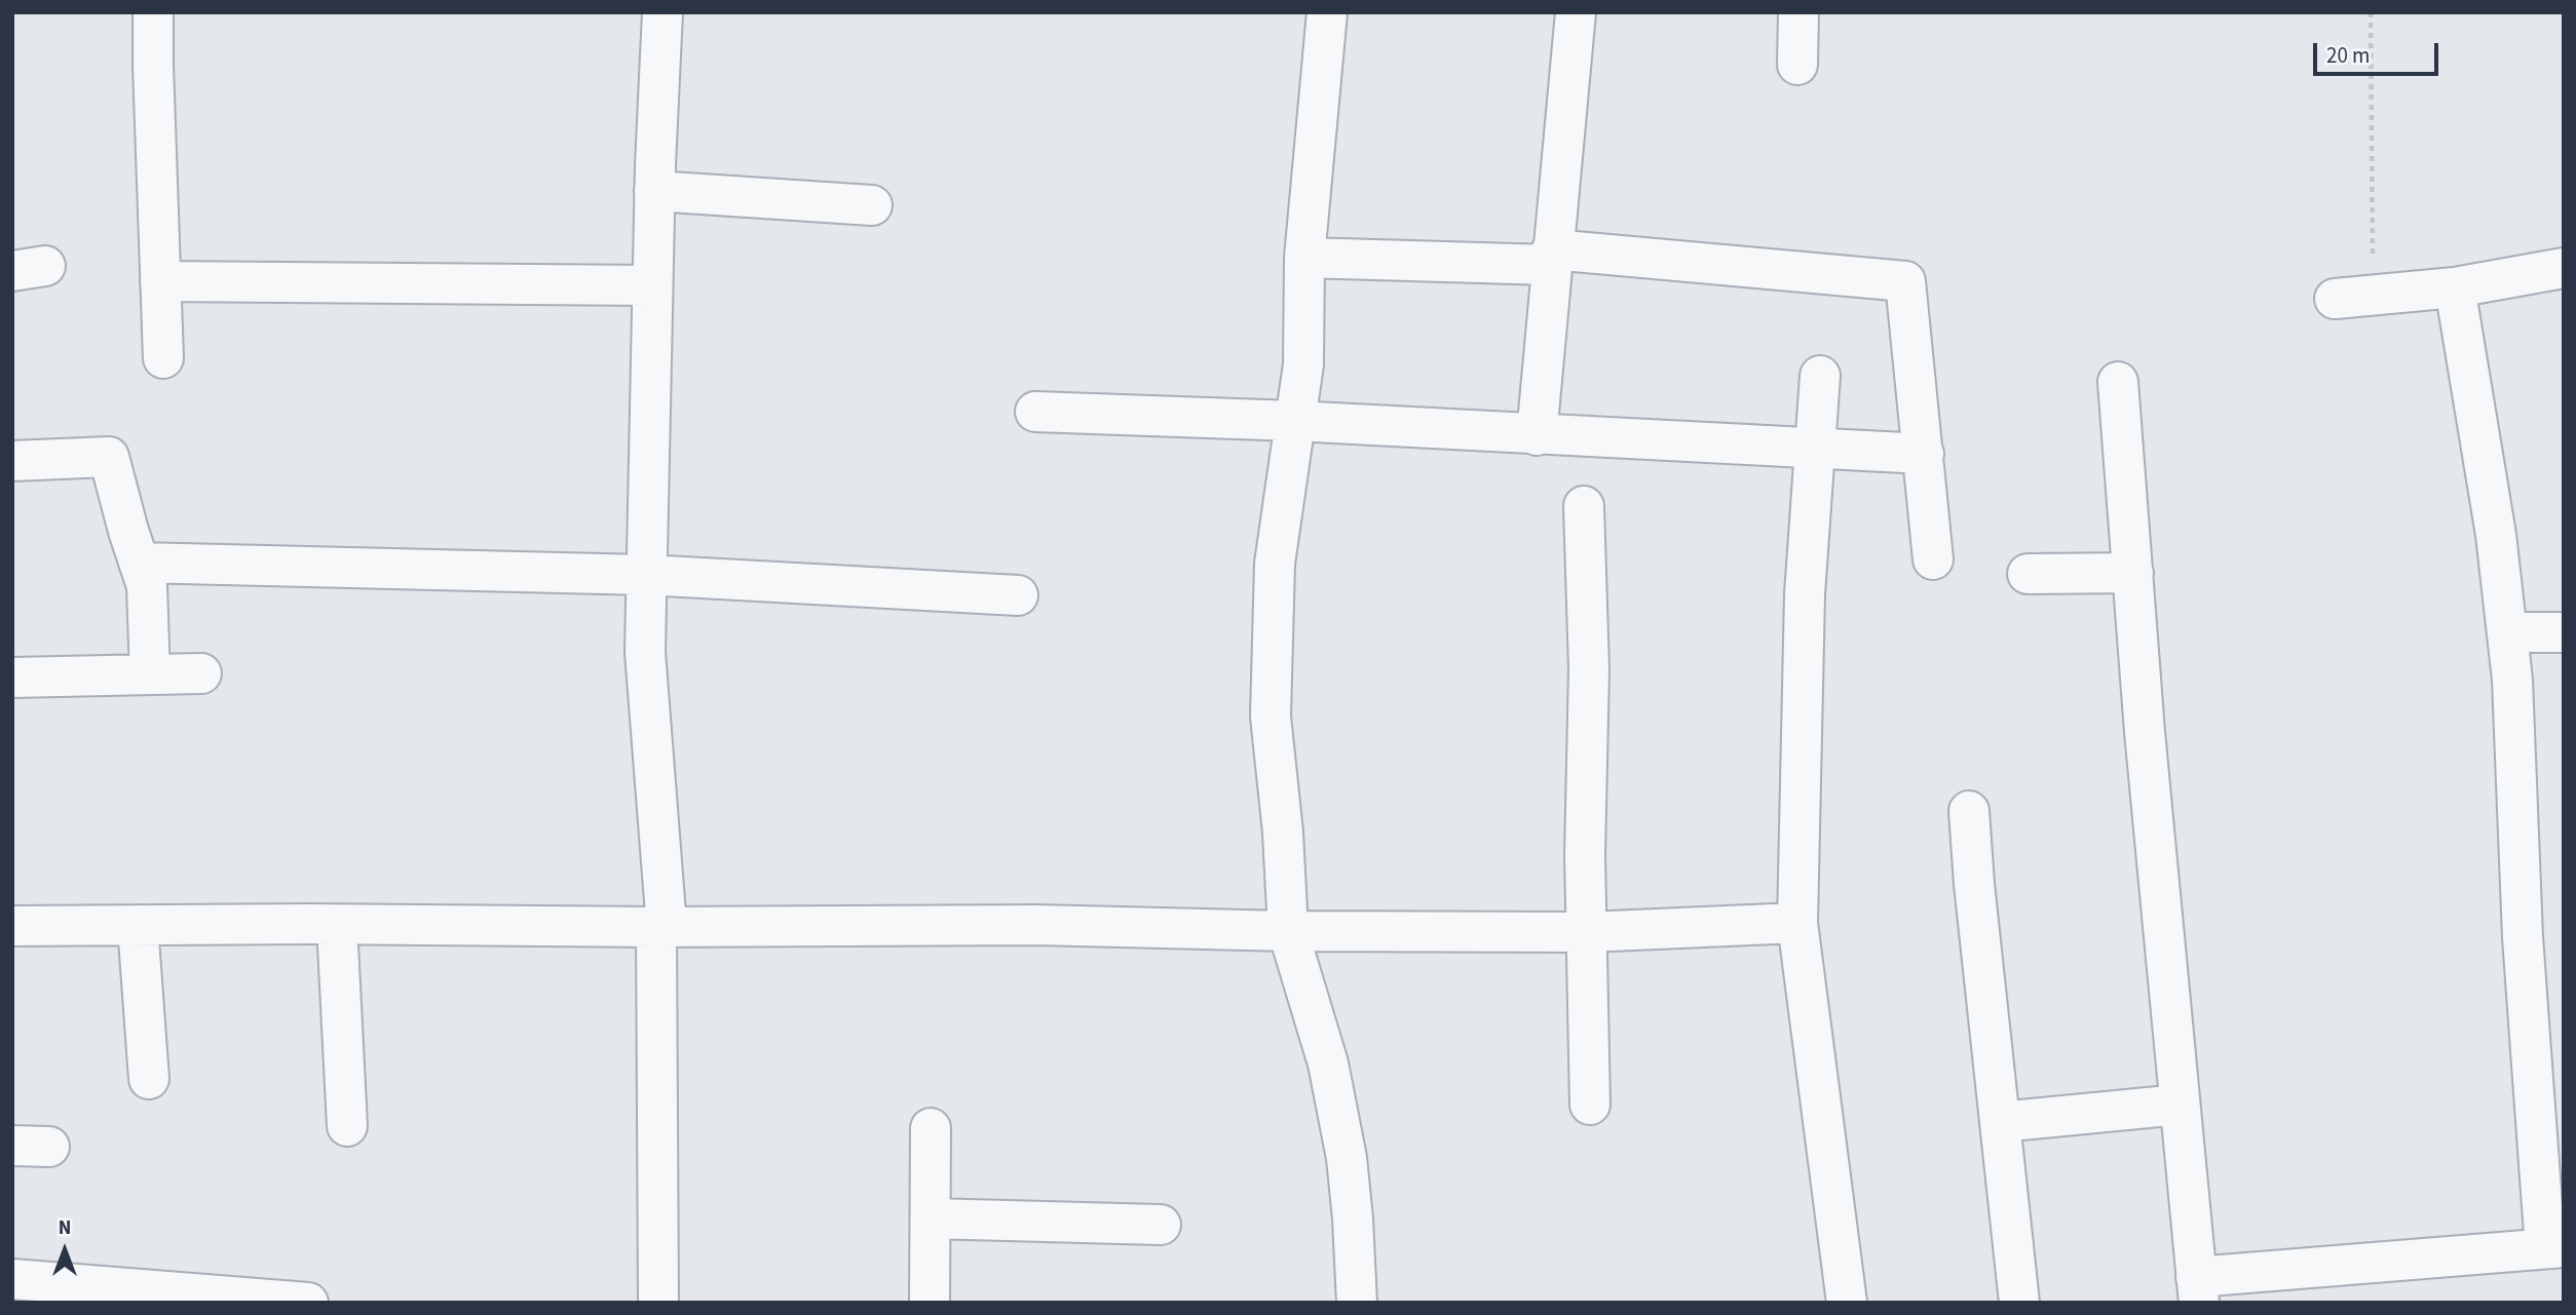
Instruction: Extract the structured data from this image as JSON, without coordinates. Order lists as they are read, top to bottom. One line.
{"scale_bar":"20 m","north":"top"}
